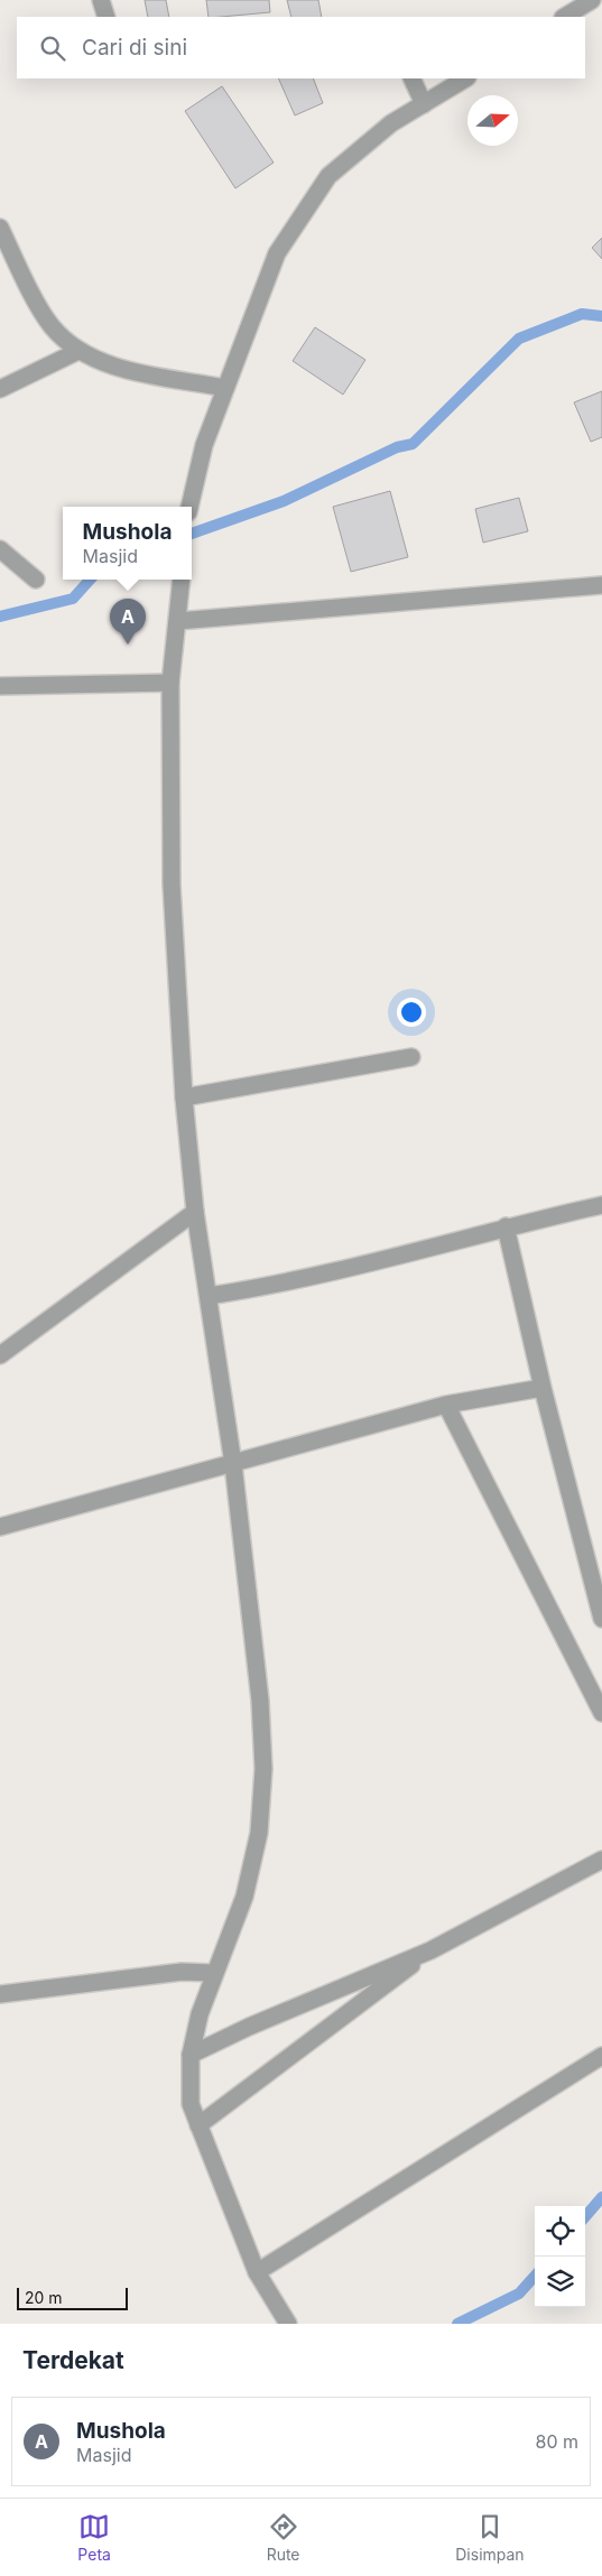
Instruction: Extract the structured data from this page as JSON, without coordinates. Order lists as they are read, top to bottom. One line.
{"scale_bar":"20 m","north":"right","page":{"search":"Cari di sini","popup":["Mushola","Masjid"],"pins":"A","scale":"20 m","heading":"Terdekat","list":[{"mark":"A","name":"Mushola","note":"Masjid","value":"80 m"}],"nav":["Peta","Rute","Disimpan"]}}
